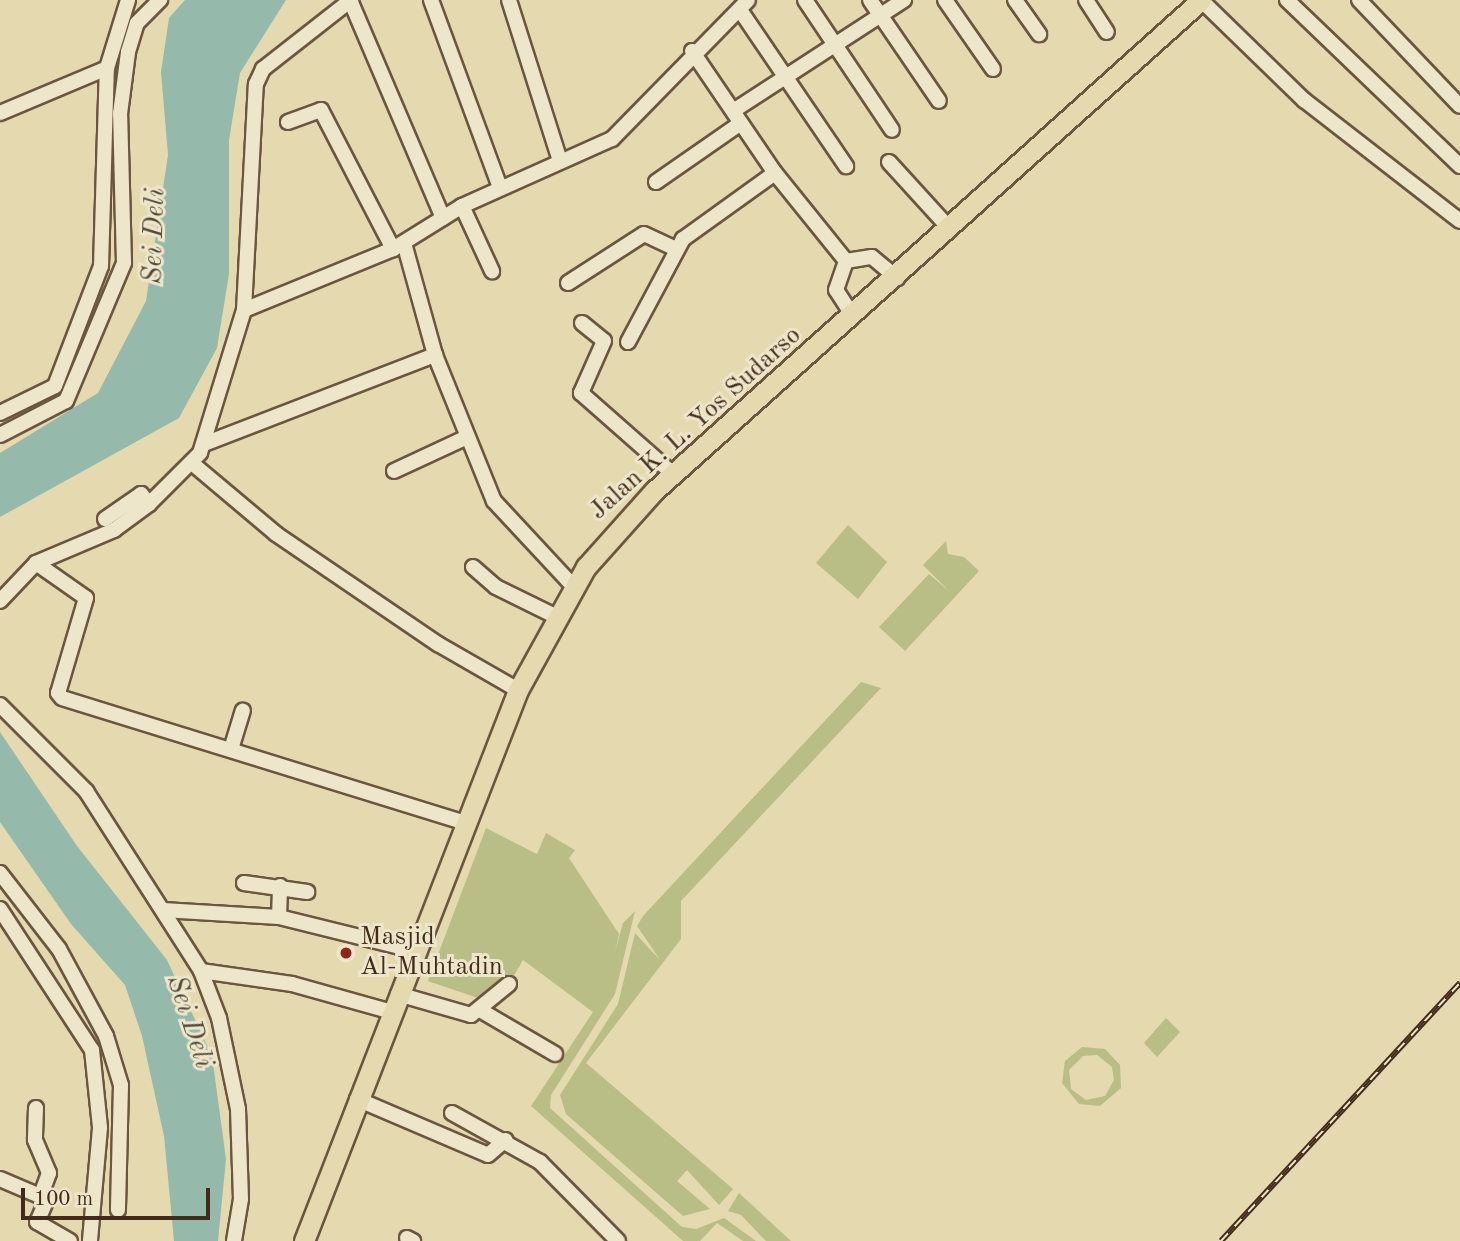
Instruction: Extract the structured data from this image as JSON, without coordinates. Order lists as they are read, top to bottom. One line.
{"streets":{"highway":["Jalan K. L. Yos Sudarso"]},"water":["Sei Deli"],"places":["Masjid Al-Muhtadin"],"scale_bar":"100 m"}
